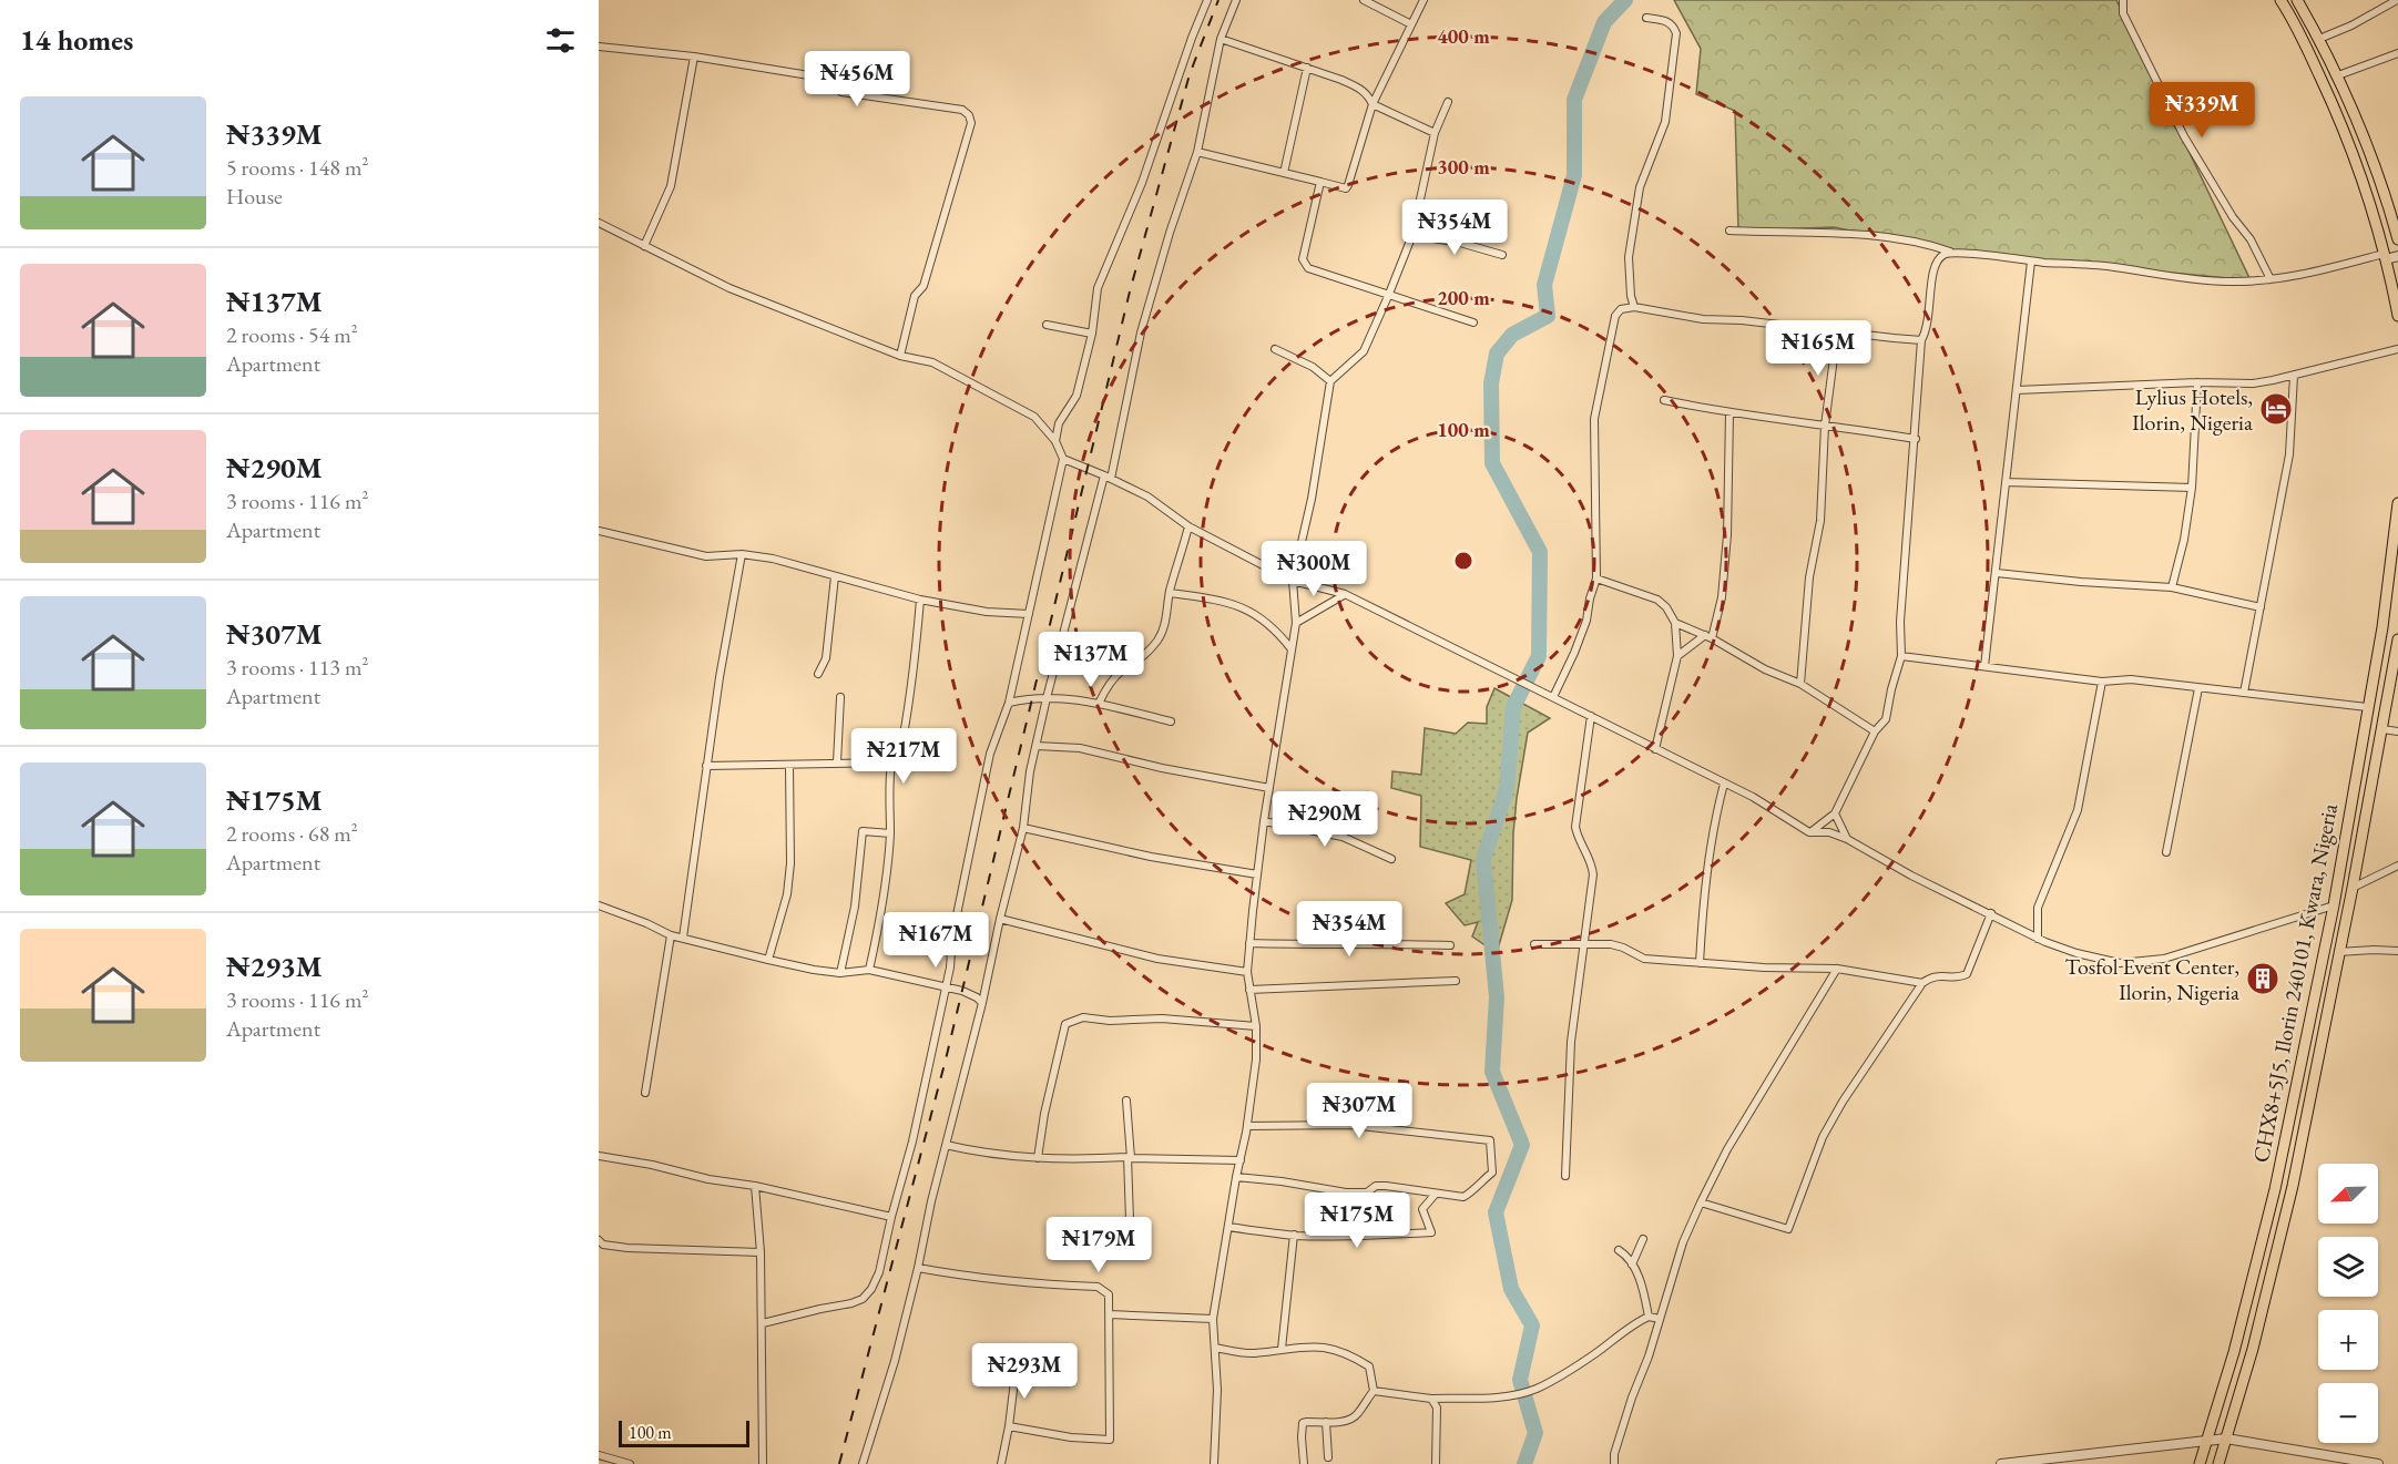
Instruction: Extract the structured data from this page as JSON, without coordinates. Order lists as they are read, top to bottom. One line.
{"streets":{"main road":["CHX8+5J5, Ilorin 240101, Kwara, Nigeria"]},"places":{"hotel":["Lylius Hotels, Ilorin, Nigeria"],"building":["Tosfol Event Center, Ilorin, Nigeria"]},"scale_bar":"100 m","north":"bottom left","page":{"heading":"14 homes","price":["₦456M","₦339M","₦354M","₦165M","₦300M","₦137M","₦217M","₦290M","₦354M","₦167M","₦307M","₦175M","₦179M","₦293M"],"list":[{"name":"₦339M","note":"5 rooms · 148 m² · House"},{"name":"₦137M","note":"2 rooms · 54 m² · Apartment"},{"name":"₦290M","note":"3 rooms · 116 m² · Apartment"},{"name":"₦307M","note":"3 rooms · 113 m² · Apartment"},{"name":"₦175M","note":"2 rooms · 68 m² · Apartment"},{"name":"₦293M","note":"3 rooms · 116 m² · Apartment"}],"map_buttons":["+","−"],"scale":"100 m"},"rings":["400 m","300 m","200 m","100 m"]}
